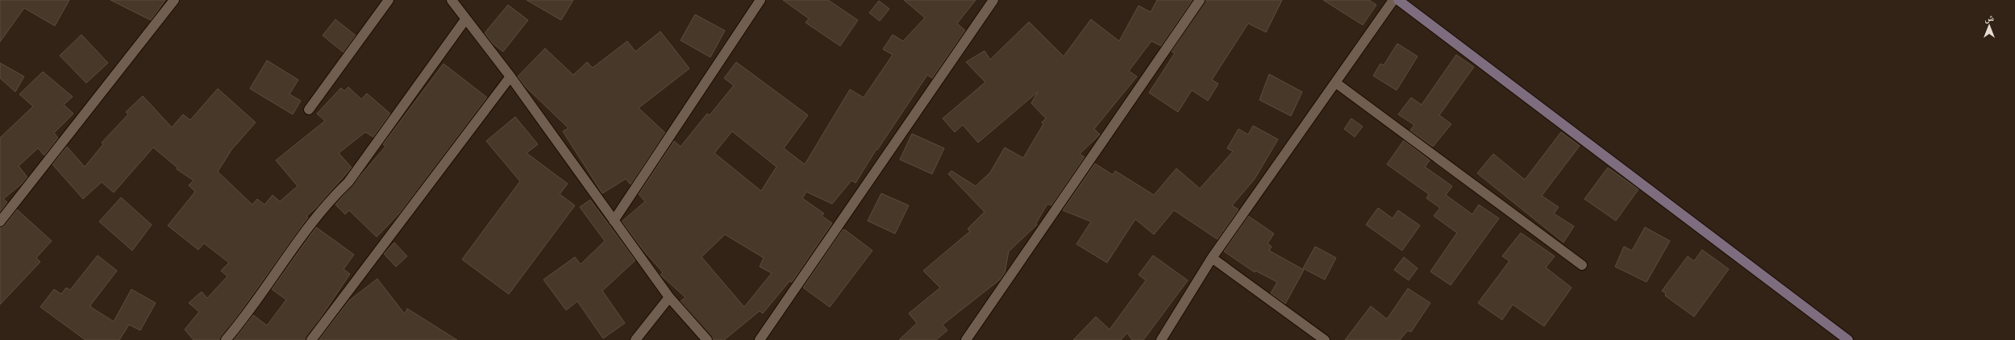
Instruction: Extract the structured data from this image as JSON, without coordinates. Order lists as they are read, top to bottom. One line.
{"north":"top"}
